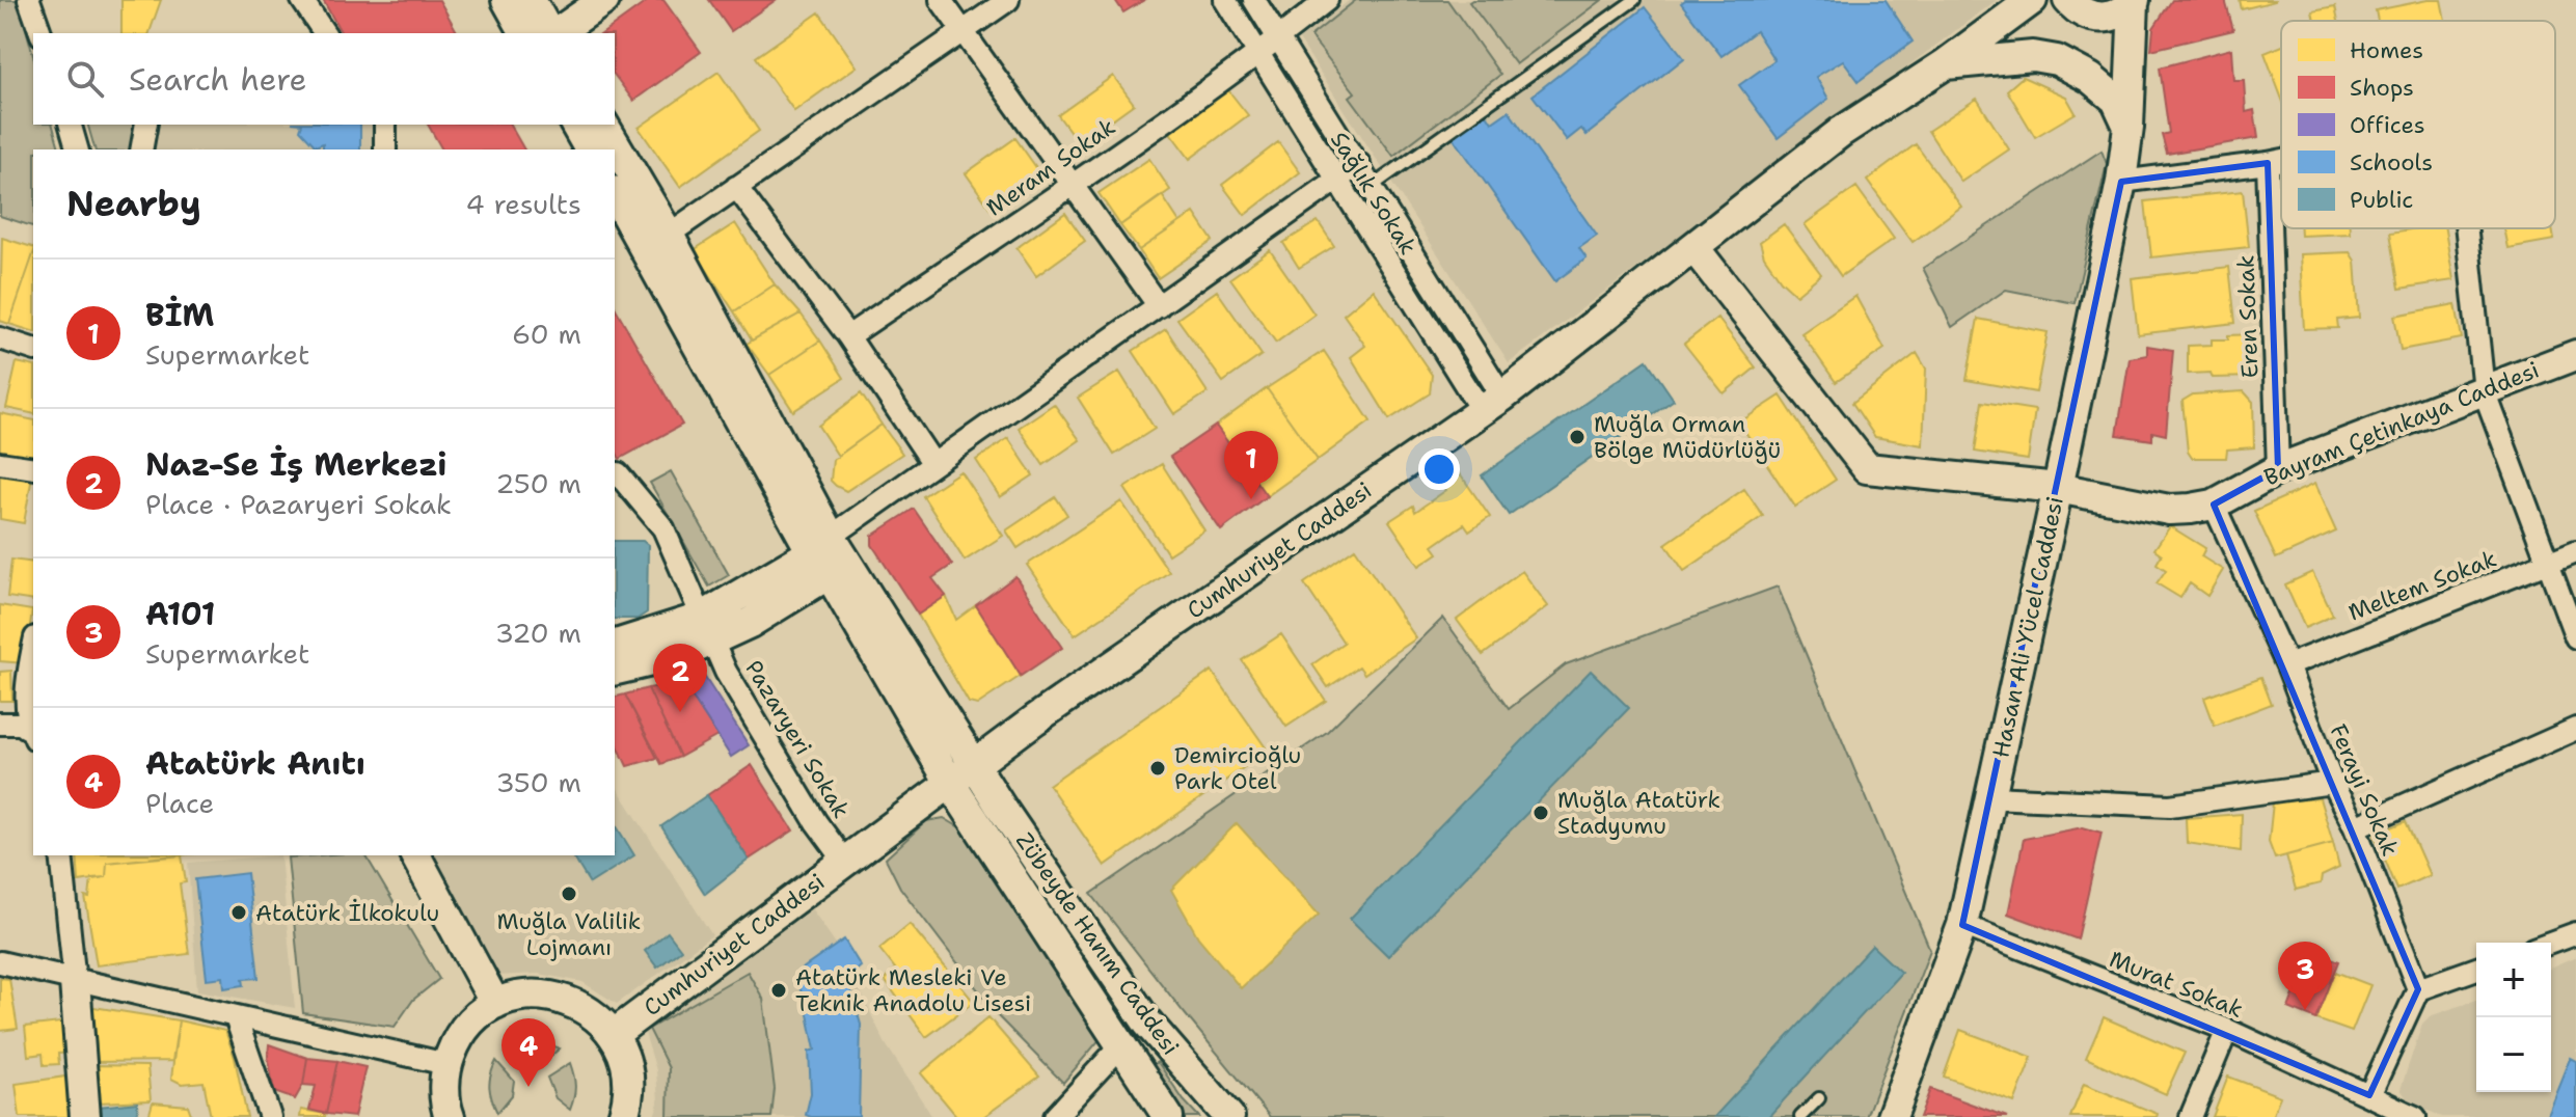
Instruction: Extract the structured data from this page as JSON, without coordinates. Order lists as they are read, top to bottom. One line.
{"streets":{"main road":["Bayram Çetinkaya Caddesi","Cumhuriyet Caddesi","Hasan Ali Yücel Caddesi","Zübeyde Hanım Caddesi"],"street":["Meram Sokak","Sağlık Sokak","Eren Sokak","Meltem Sokak","Pazaryeri Sokak","Ferayi Sokak","Murat Sokak"]},"crossings":[["Meram Sokak","Sağlık Sokak"],["Sağlık Sokak","Cumhuriyet Caddesi"],["Eren Sokak","Bayram Çetinkaya Caddesi"],["Bayram Çetinkaya Caddesi","Cumhuriyet Caddesi"],["Bayram Çetinkaya Caddesi","Hasan Ali Yücel Caddesi"],["Bayram Çetinkaya Caddesi","Ferayi Sokak"],["Cumhuriyet Caddesi","Pazaryeri Sokak"],["Cumhuriyet Caddesi","Zübeyde Hanım Caddesi"],["Meltem Sokak","Ferayi Sokak"],["Hasan Ali Yücel Caddesi","Murat Sokak"]],"places":["Muğla Orman Bölge Müdürlüğü","Demircioğlu Park Otel","Muğla Atatürk Stadyumu","Muğla Valilik Lojmanı","Atatürk İlkokulu","Atatürk Mesleki Ve Teknik Anadolu Lisesi"],"legend":["Homes","Shops","Offices","Schools","Public"],"page":{"search":"Search here","heading":["Nearby","4 results"],"list":[{"mark":"1","name":"BİM","note":"Supermarket","value":"60 m"},{"mark":"2","name":"Naz-Se İş Merkezi","note":"Place · Pazaryeri Sokak","value":"250 m"},{"mark":"3","name":"A101","note":"Supermarket","value":"320 m"},{"mark":"4","name":"Atatürk Anıtı","note":"Place","value":"350 m"}],"pins":["1","2","3","4"],"map_buttons":["+","−"]}}
